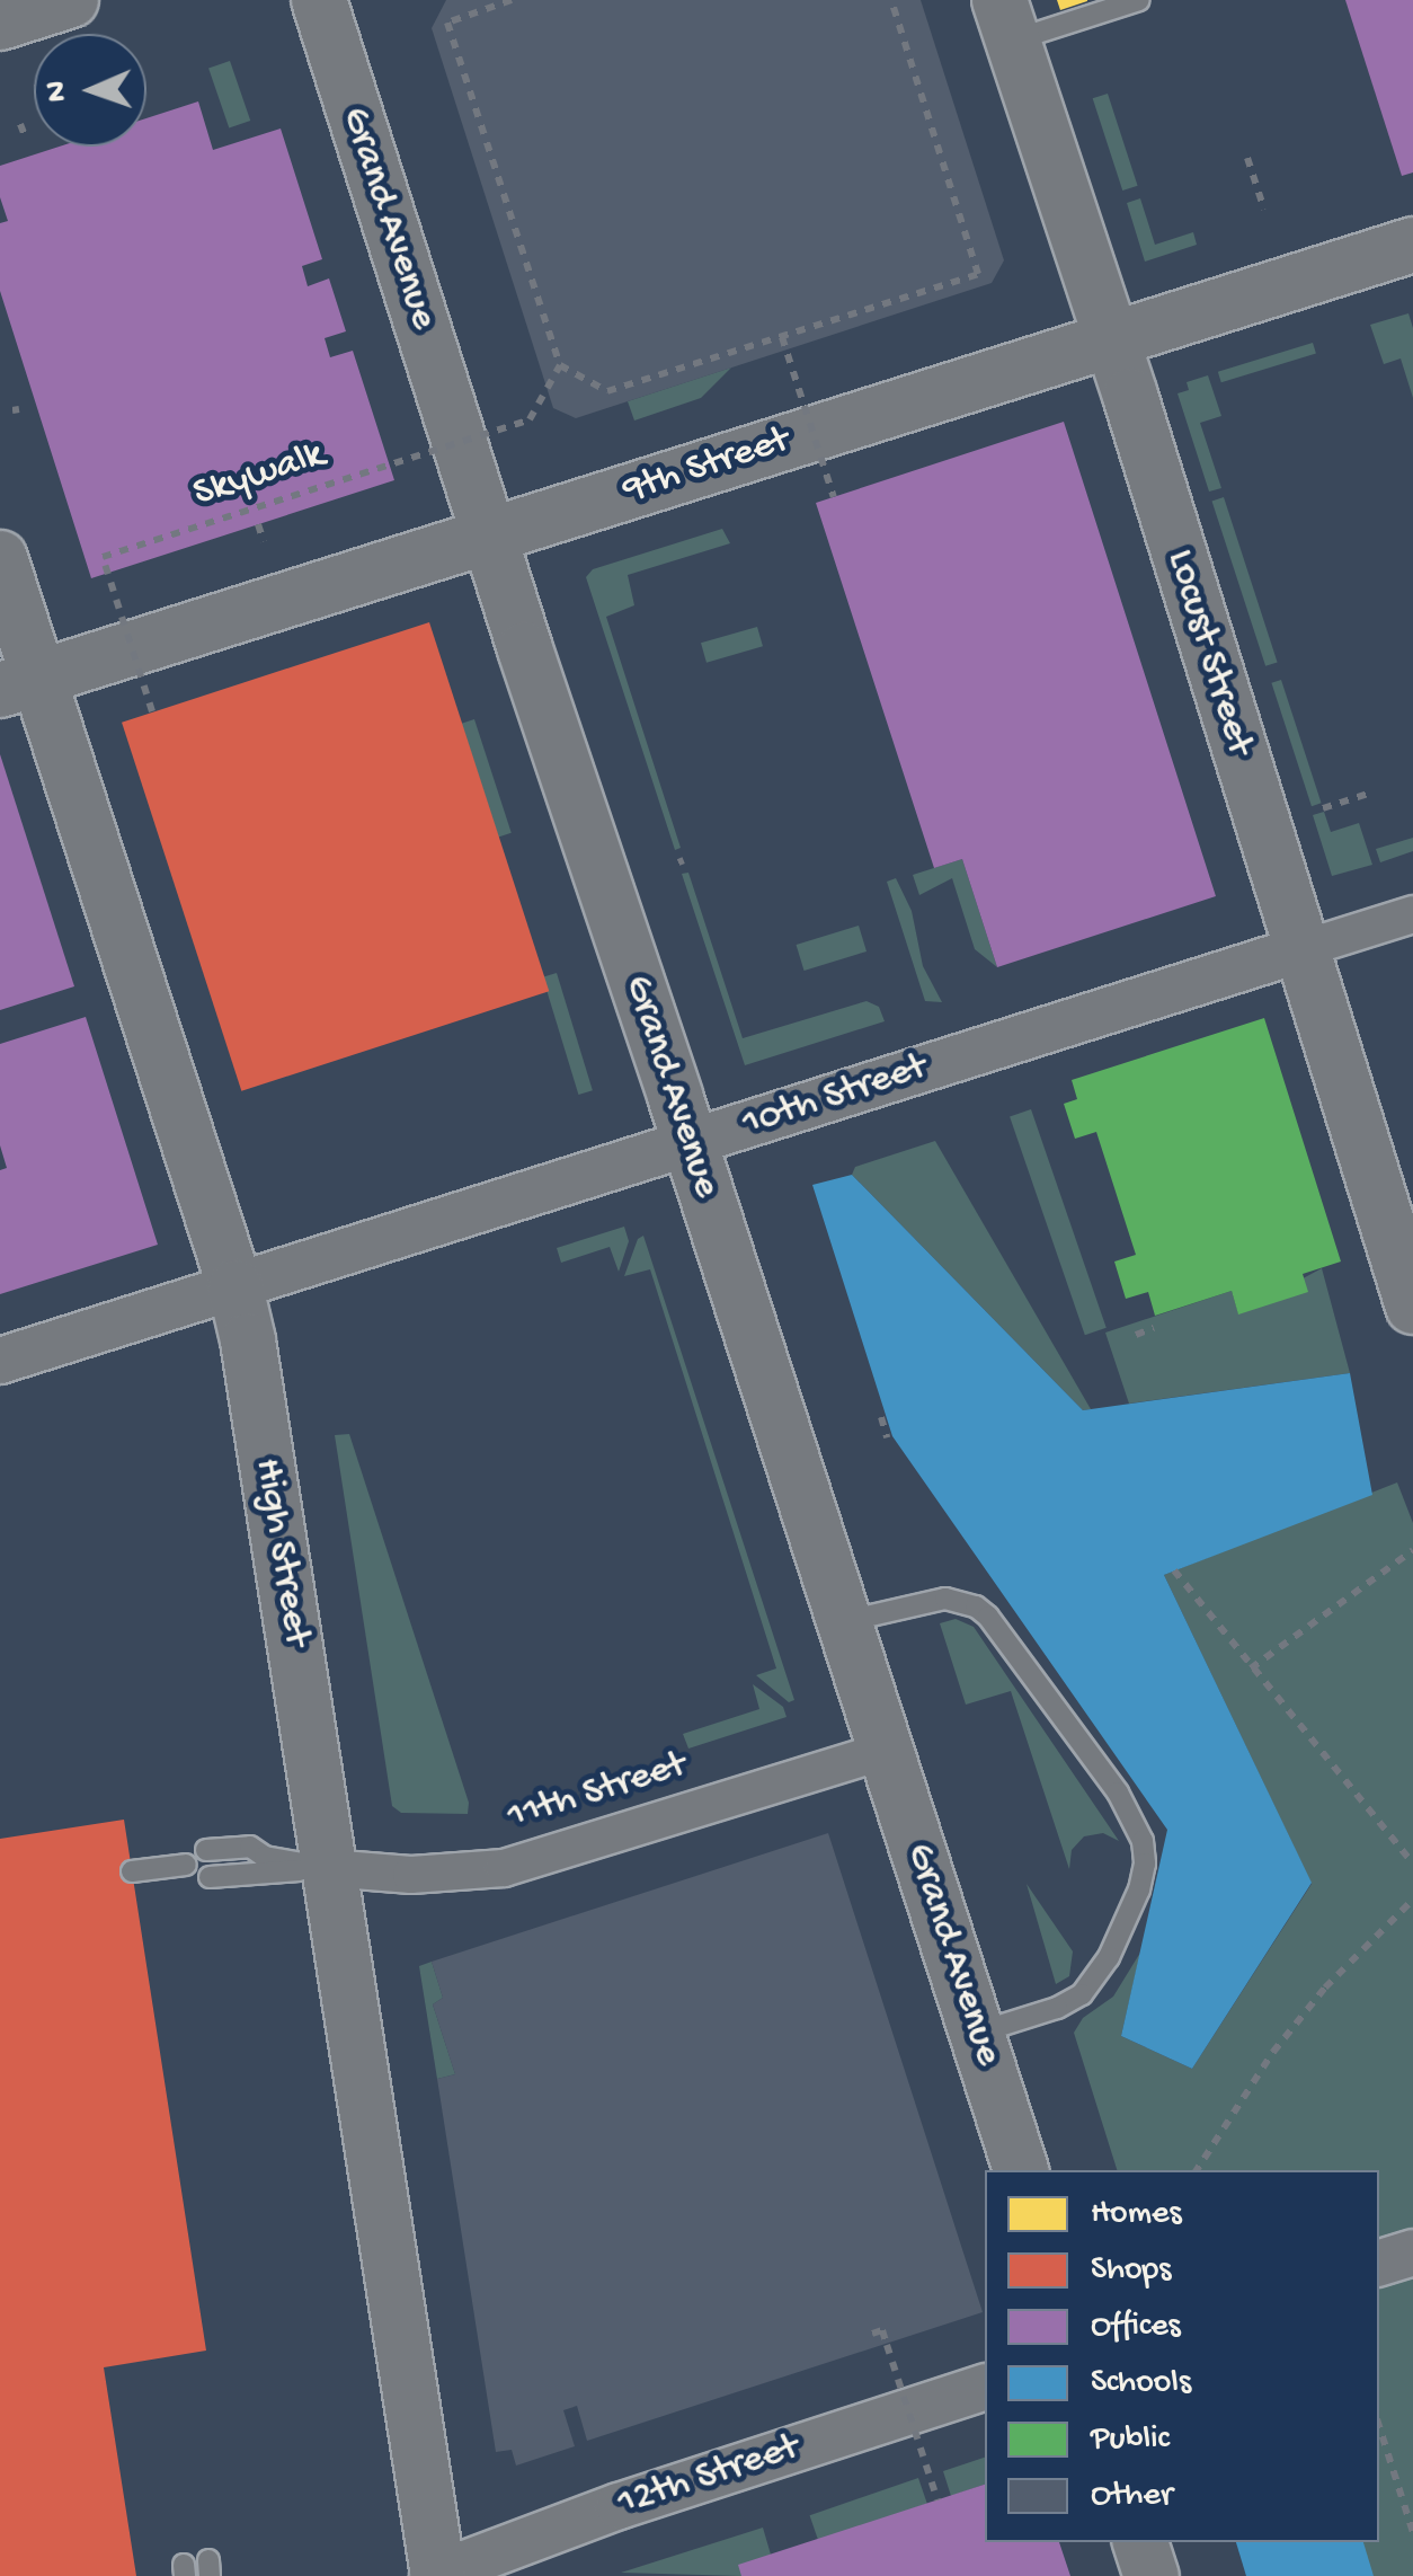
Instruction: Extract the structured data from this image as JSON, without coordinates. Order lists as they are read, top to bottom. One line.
{"streets":{"main road":["Grand Avenue","9th Street","Locust Street","High Street"],"street":["10th Street","11th Street","12th Street"],"path":["Skywalk"]},"crossings":[["Grand Avenue","9th Street"],["Grand Avenue","10th Street"],["Grand Avenue","11th Street"],["9th Street","Locust Street"],["9th Street","High Street"],["Locust Street","10th Street"],["10th Street","High Street"],["High Street","11th Street"],["High Street","12th Street"]],"legend":["Homes","Shops","Offices","Schools","Public","Other"],"north":"left"}
